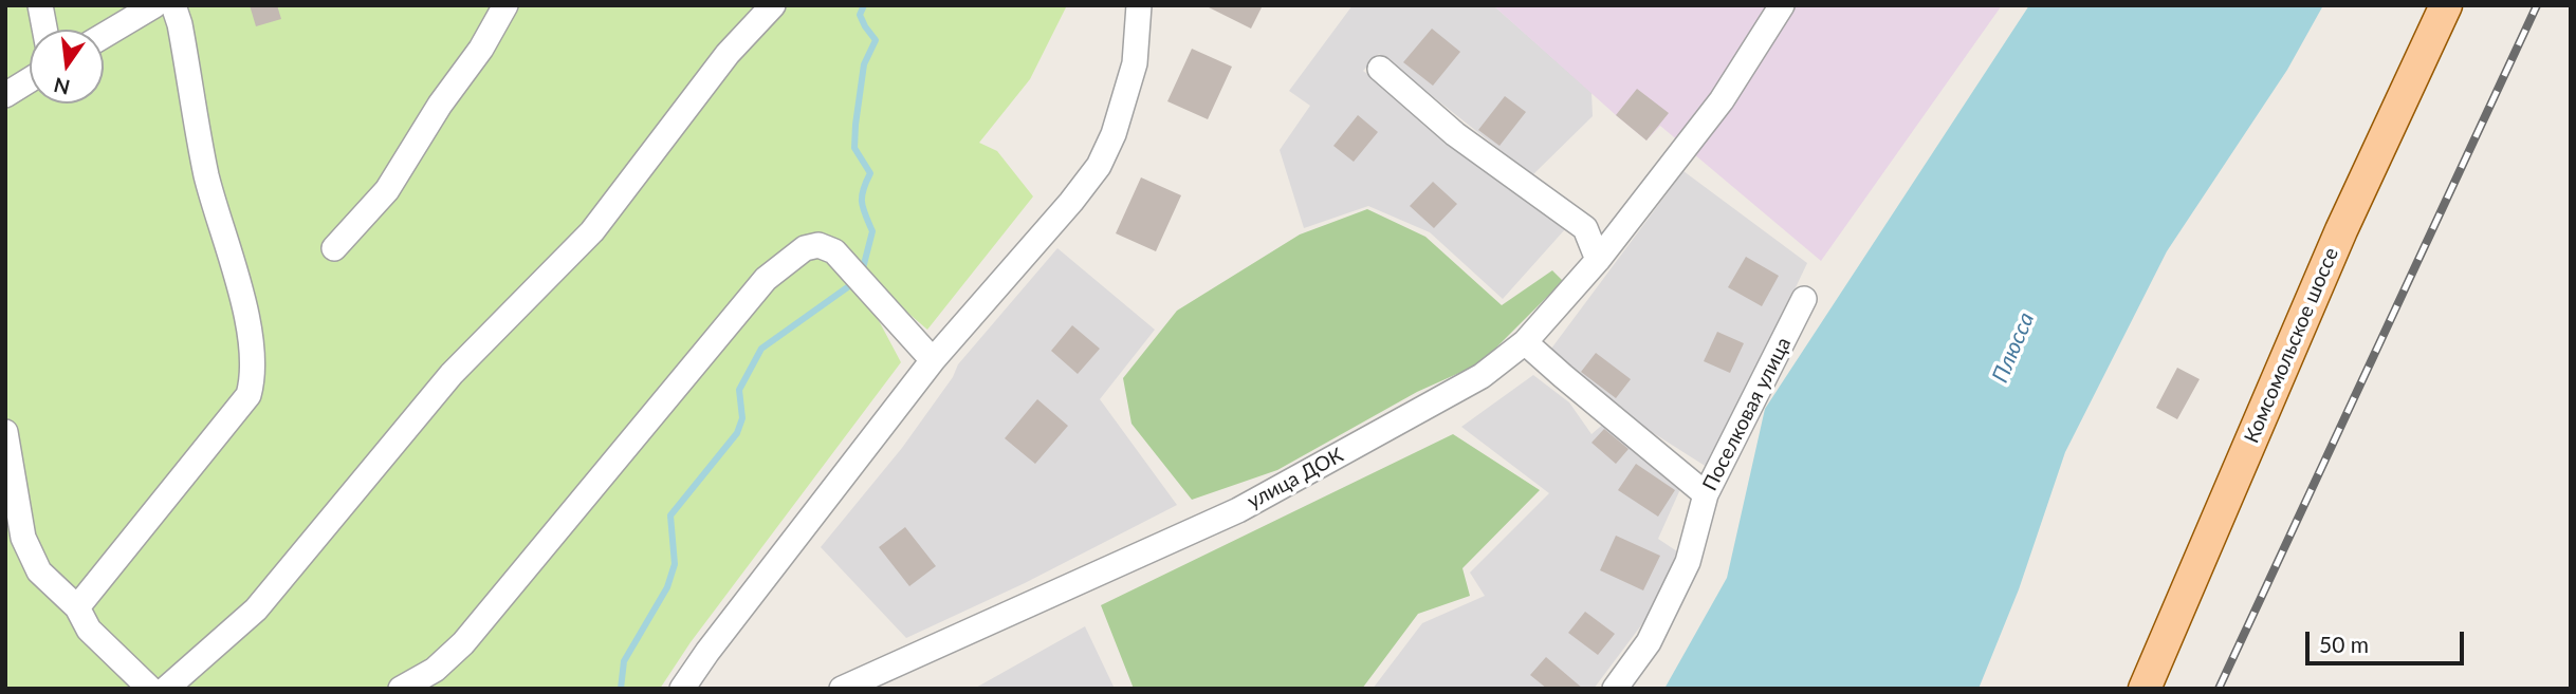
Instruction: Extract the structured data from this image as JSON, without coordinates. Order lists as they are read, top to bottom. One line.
{"streets":{"main road":["Комсомольское шоссе"],"street":["Поселковая улица","улица ДОК"]},"water":["Плюсса"],"scale_bar":"50 m","north":"bottom"}
